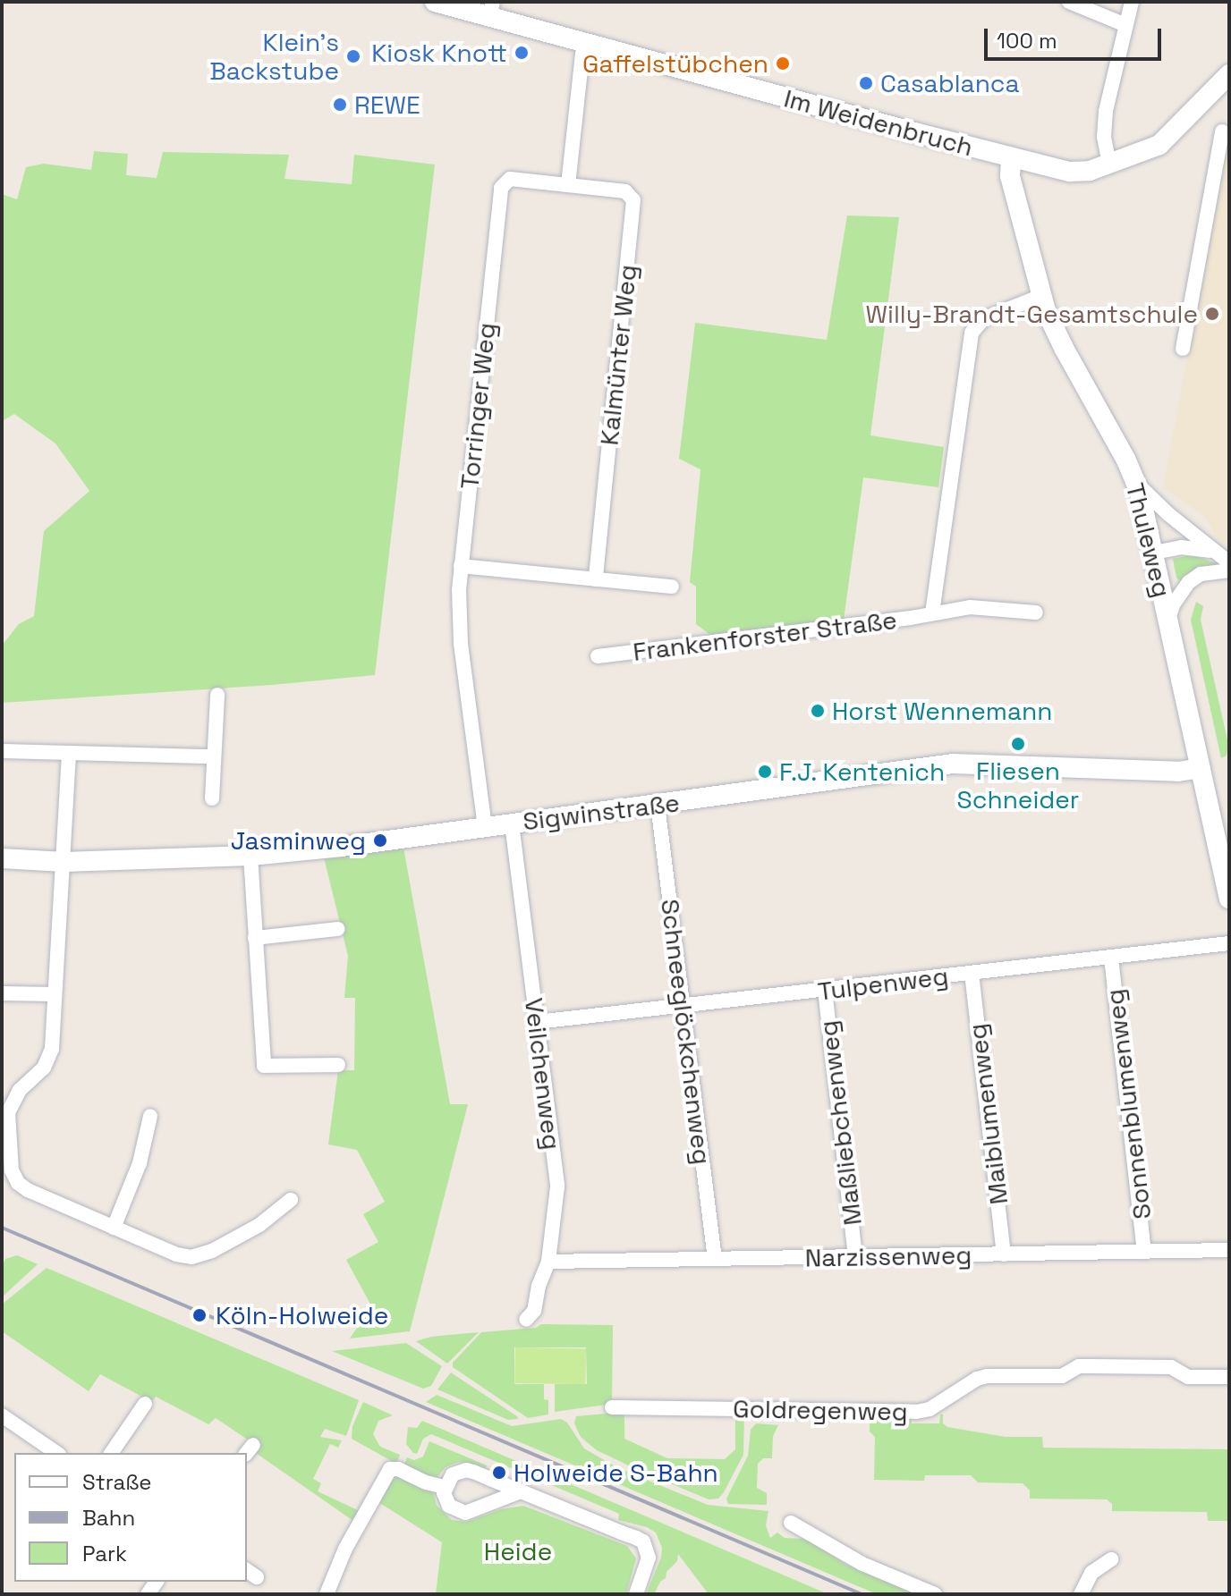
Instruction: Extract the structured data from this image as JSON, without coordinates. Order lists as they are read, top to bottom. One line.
{"streets":{"street":["Im Weidenbruch","Kalmünter Weg","Torringer Weg","Thuleweg","Frankenforster Straße","Sigwinstraße","Tulpenweg","Schneeglöckchenweg","Veilchenweg","Sonnenblumenweg","Maiblumenweg","Maßliebchenweg","Narzissenweg","Goldregenweg"]},"crossings":[["Im Weidenbruch","Thuleweg"],["Kalmünter Weg","Torringer Weg"],["Torringer Weg","Sigwinstraße"],["Thuleweg","Frankenforster Straße"],["Thuleweg","Sigwinstraße"],["Sigwinstraße","Schneeglöckchenweg"],["Sigwinstraße","Veilchenweg"],["Tulpenweg","Schneeglöckchenweg"],["Tulpenweg","Veilchenweg"],["Tulpenweg","Sonnenblumenweg"],["Tulpenweg","Maiblumenweg"],["Tulpenweg","Maßliebchenweg"],["Schneeglöckchenweg","Narzissenweg"],["Veilchenweg","Narzissenweg"],["Sonnenblumenweg","Narzissenweg"],["Maiblumenweg","Narzissenweg"],["Maßliebchenweg","Narzissenweg"]],"parks":["Heide"],"places":["Kiosk Knott","Klein's Backstube","Gaffelstübchen","Casablanca","REWE","Willy-Brandt-Gesamtschule","Horst Wennemann","Fliesen Schneider","F.J. Kentenich","Jasminweg","Köln-Holweide","Holweide S-Bahn"],"legend":["Straße","Bahn","Park"],"scale_bar":"100 m"}
